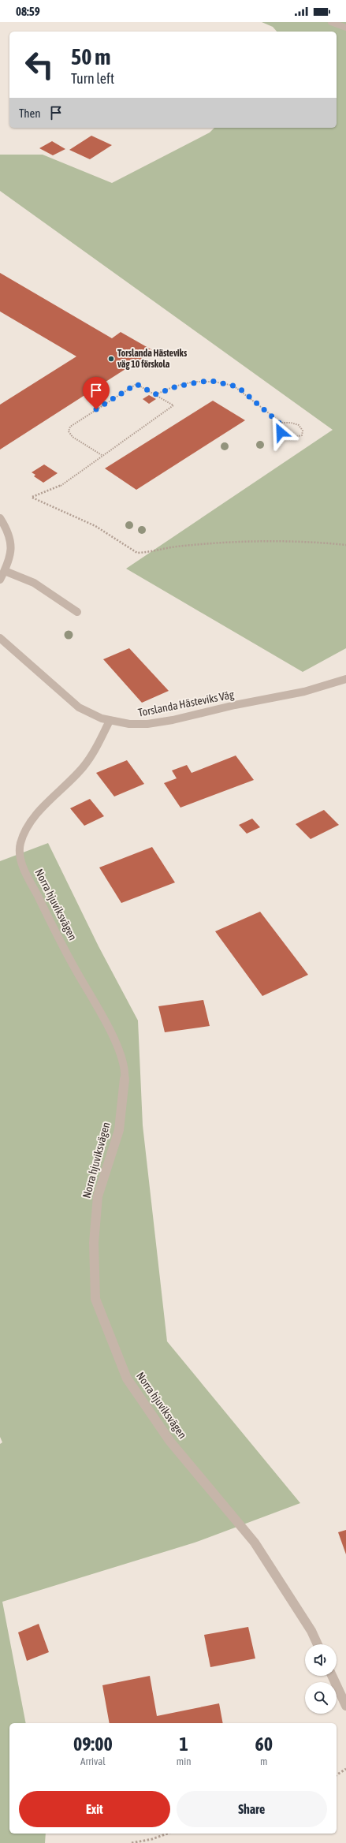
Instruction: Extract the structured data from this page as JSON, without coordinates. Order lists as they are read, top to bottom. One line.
{"streets":{"street":["Torslanda Hästeviks Väg","Norra hjuviksvägen"]},"crossings":[["Torslanda Hästeviks Väg","Norra hjuviksvägen"]],"places":["Torslanda Hästeviks väg 10 förskola"],"page":{"status":"08:59","turn":["50 m","Turn left"],"then":"Then","eta":["09:00","Arrival","1","min","60","m"],"buttons":["Exit","Share"]}}
